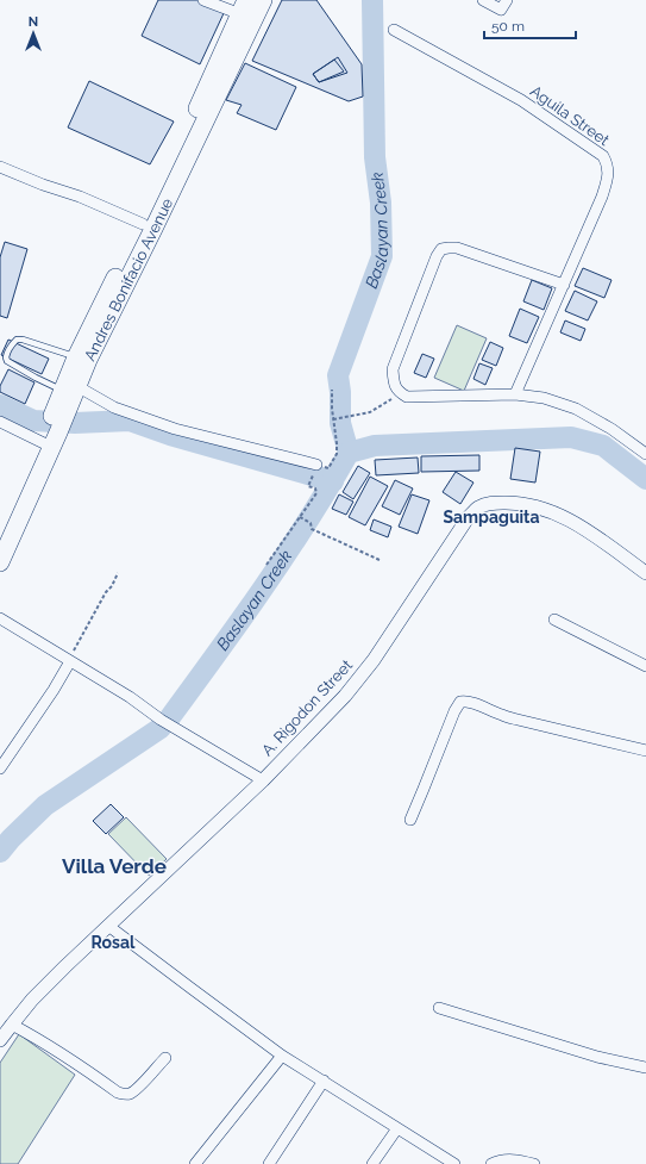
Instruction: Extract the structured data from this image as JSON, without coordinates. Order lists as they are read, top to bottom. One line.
{"streets":{"highway":["Andres Bonifacio Avenue"],"street":["Aguila Street","A. Rigodon Street"]},"districts":["Sampaguita","Villa Verde","Rosal"],"water":["Baslayan Creek"],"scale_bar":"50 m","north":"top"}
